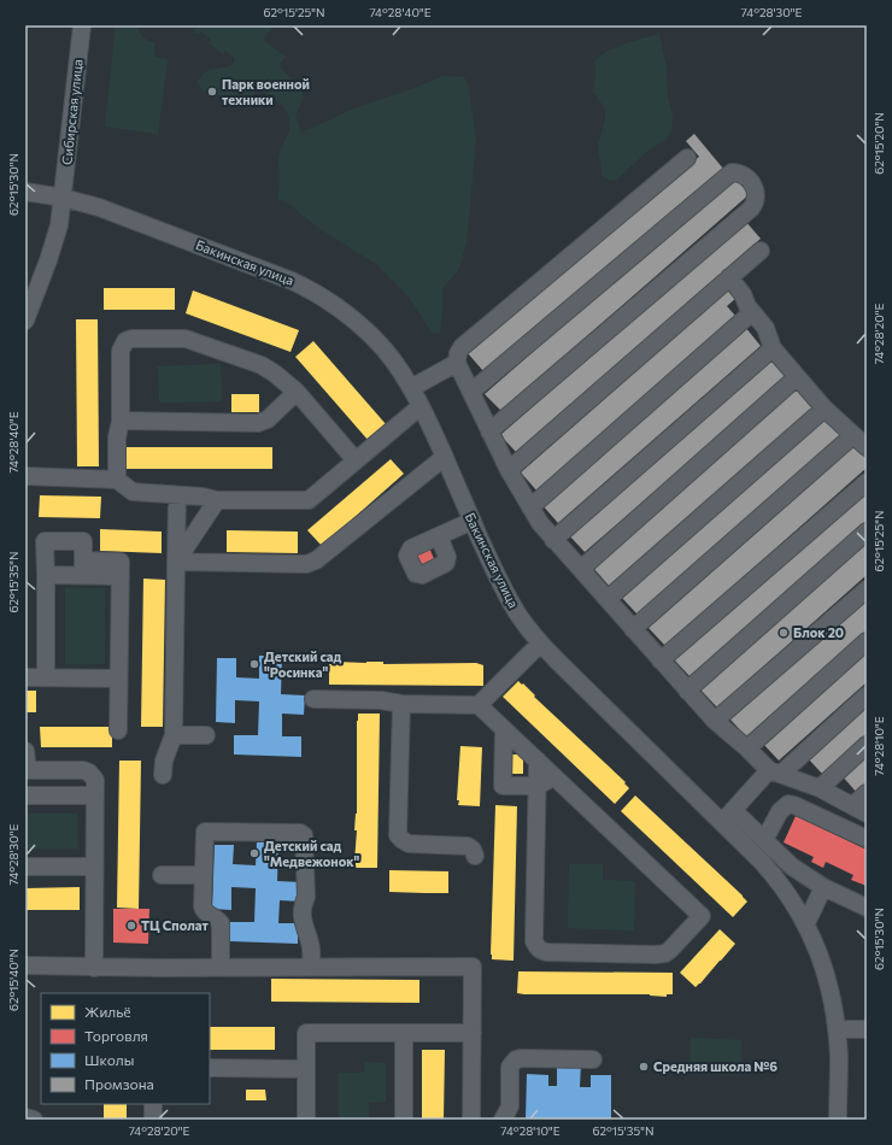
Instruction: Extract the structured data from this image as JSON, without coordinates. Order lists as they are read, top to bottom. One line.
{"streets":{"street":["Сибирская улица","Бакинская улица"]},"crossings":[["Сибирская улица","Бакинская улица"]],"places":["Парк военной техники","Блок 20","Детский сад \"Росинка\"","Детский сад \"Медвежонок\"","ТЦ Сполат","Средняя школа №6"],"legend":["Жильё","Торговля","Школы","Промзона"],"coordinates":["62°15'25\"N","74°28'40\"E","74°28'30\"E","62°15'20\"N","62°15'30\"N","74°28'20\"E","62°15'35\"N","74°28'10\"E","62°15'40\"N"]}
